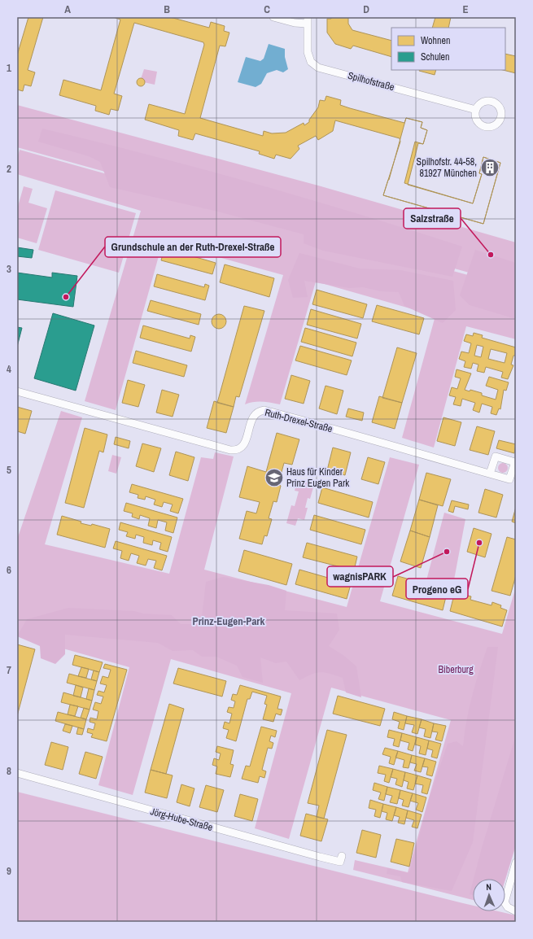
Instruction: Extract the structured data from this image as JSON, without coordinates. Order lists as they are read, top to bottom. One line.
{"streets":{"street":["Spilhofstraße","Ruth-Drexel-Straße","Jörg-Hube-Straße"]},"districts":["Prinz-Eugen-Park"],"parks":["Biberburg"],"places":{"building":["Spilhofstr. 44-58, 81927 München"],"other":["Salzstraße","Grundschule an der Ruth-Drexel-Straße","Progeno eG","wagnisPARK"],"school or university":["Haus für Kinder Prinz Eugen Park"]},"legend":["Wohnen","Schulen"],"north":"top","grid":{"columns":["A","B","C","D","E"],"rows":["1","2","3","4","5","6","7","8","9"]}}
